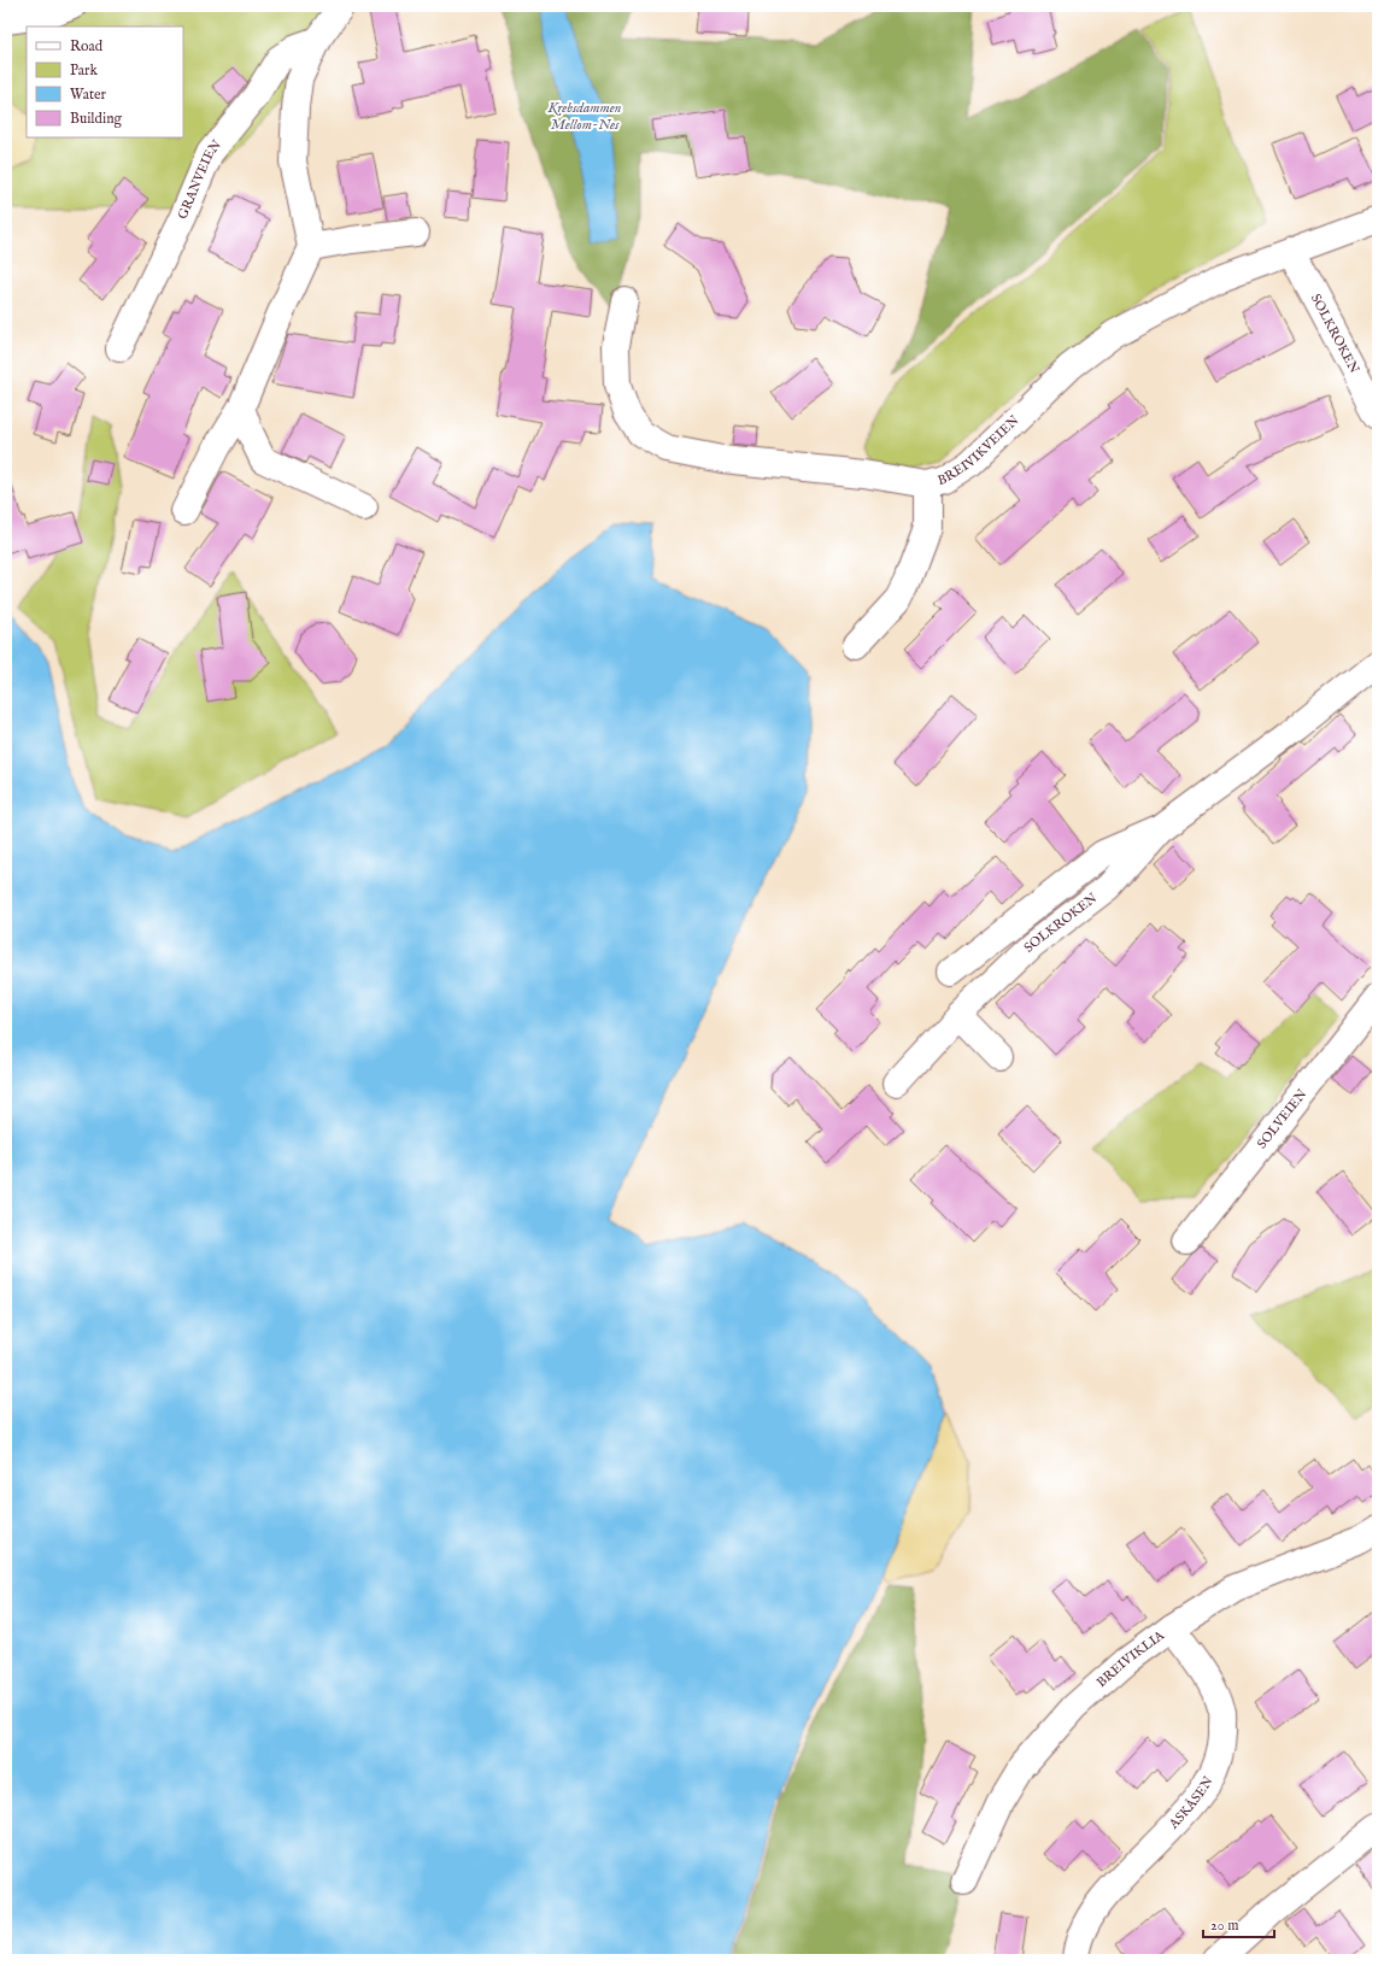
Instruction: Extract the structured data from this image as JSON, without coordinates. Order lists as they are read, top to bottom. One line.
{"streets":{"street":["GRANVEIEN","SOLKROKEN","BREIVIKVEIEN","SOLVEIEN","BREIVIKLIA","ASKÅSEN"]},"crossings":[["SOLKROKEN","BREIVIKVEIEN"],["BREIVIKLIA","ASKÅSEN"]],"water":["Krebsdammen Mellom-Nes"],"legend":["Road","Park","Water","Building"],"scale_bar":"20 m"}
